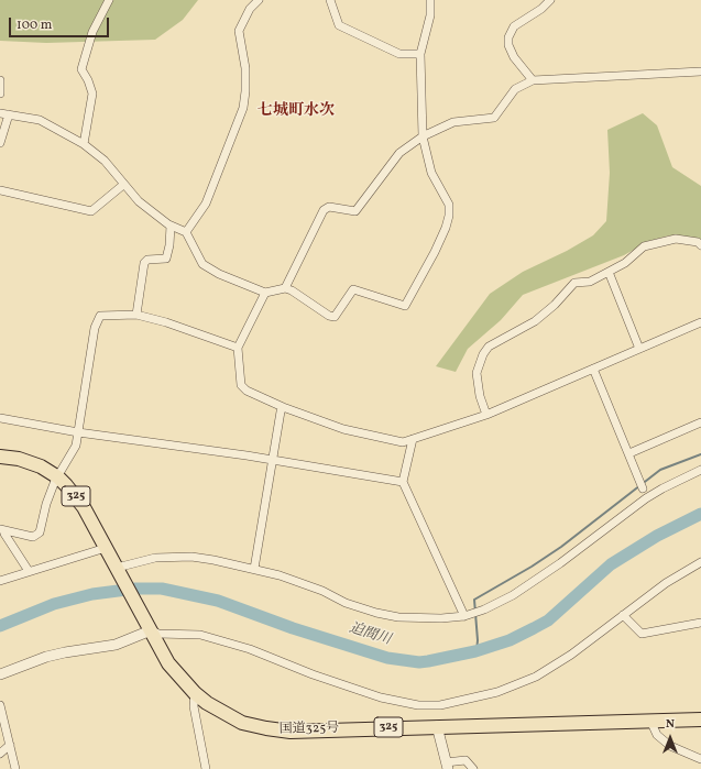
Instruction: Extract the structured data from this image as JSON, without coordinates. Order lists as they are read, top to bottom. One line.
{"streets":{"highway":["325","国道325号"]},"districts":["七城町水次"],"water":["迫間川"],"scale_bar":"100 m","north":"top"}
